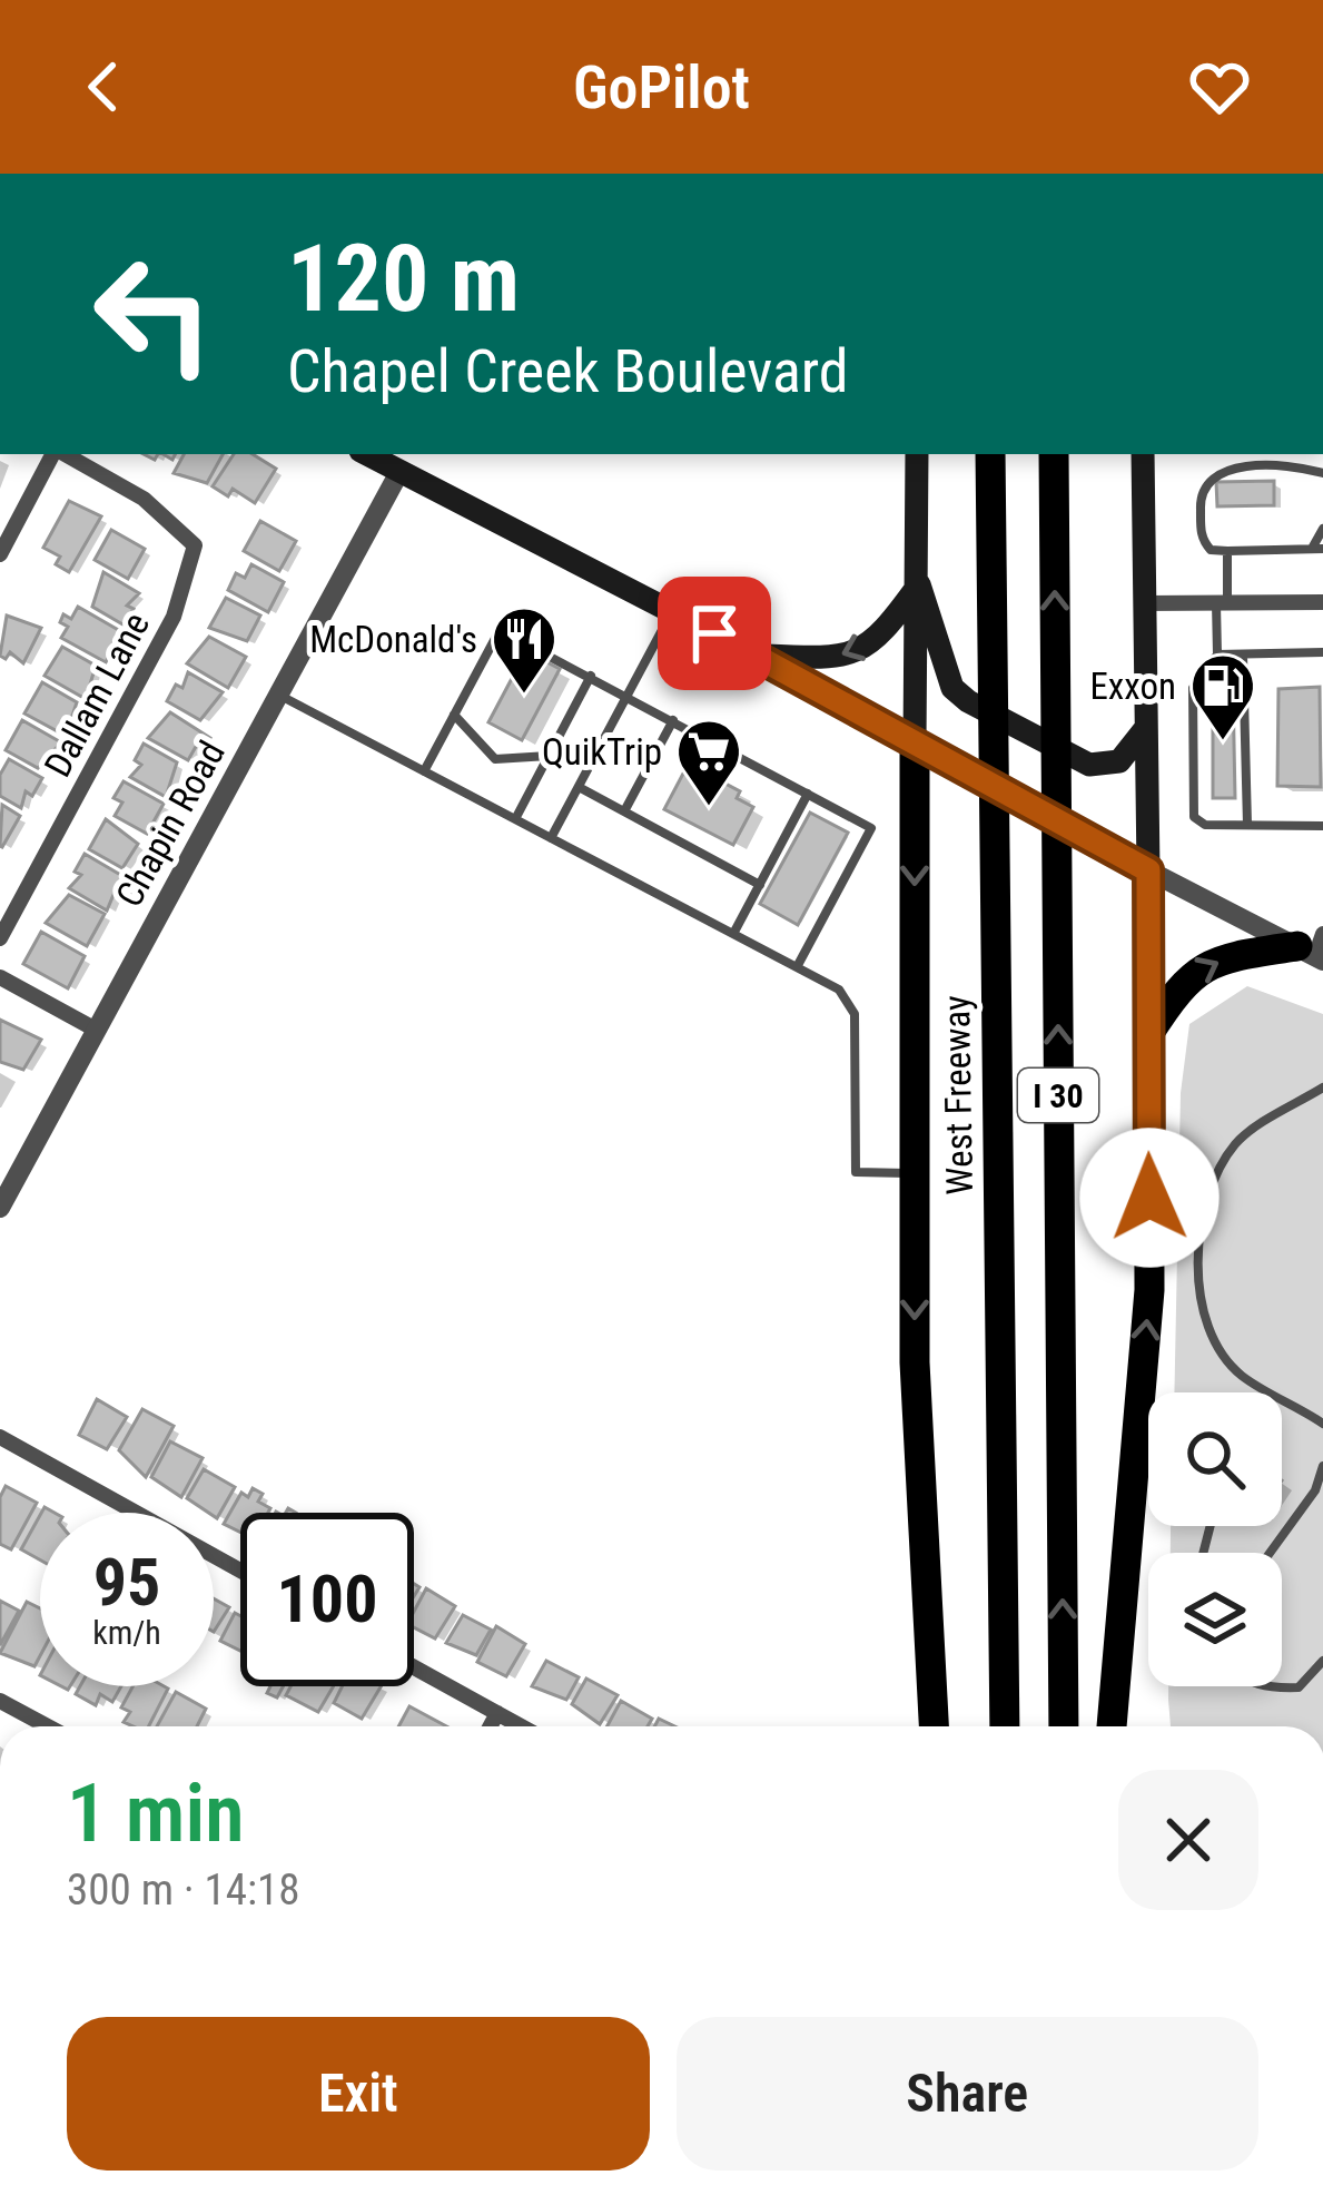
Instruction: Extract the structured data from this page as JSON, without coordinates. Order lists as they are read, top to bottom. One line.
{"streets":{"highway":["West Freeway","I 30"],"street":["Dallam Lane","Chapin Road"]},"places":{"restaurant":["McDonald's"],"fuel station":["Exxon"],"supermarket":["QuikTrip"]},"page":{"header":"GoPilot","turn":["120 m","Chapel Creek Boulevard"],"speed":"95 km/h","limit":"100","heading":["1 min","300 m · 14:18"],"buttons":["Exit","Share"]}}
